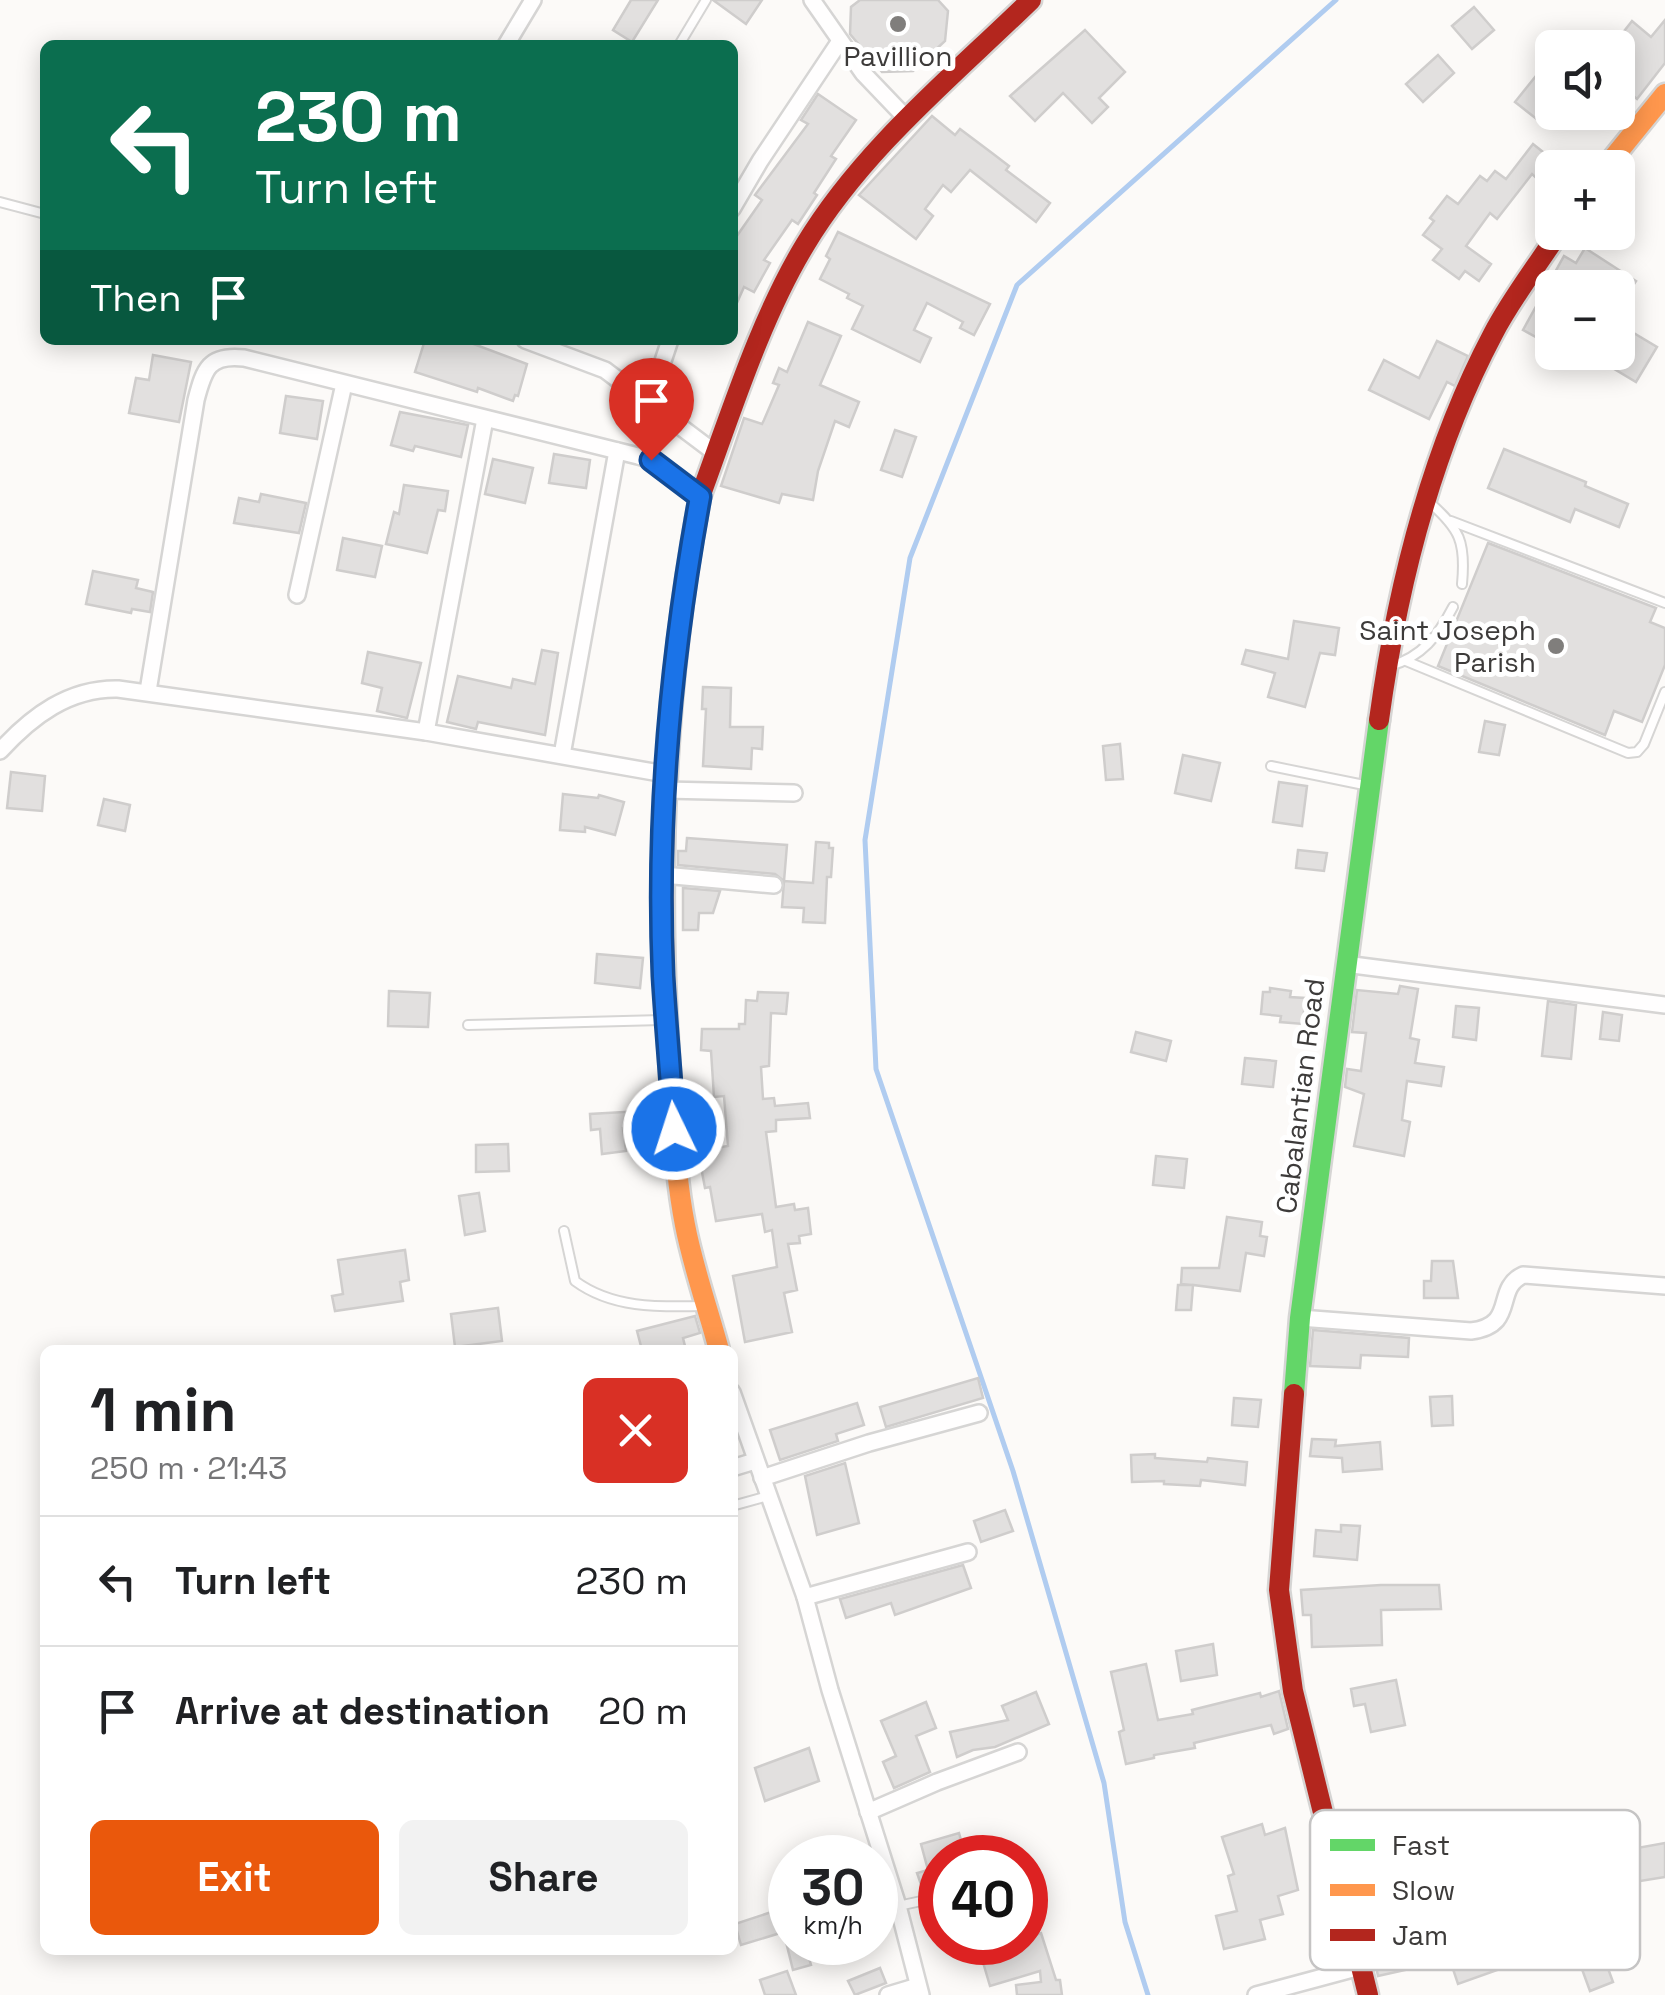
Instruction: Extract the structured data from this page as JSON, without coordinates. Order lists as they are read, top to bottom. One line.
{"streets":{"street":["Cabalantian Road"]},"places":["Pavillion","Saint Joseph Parish"],"legend":["Fast","Slow","Jam"],"page":{"map_buttons":["+","−"],"turn":["230 m","Turn left"],"then":"Then","heading":["1 min","250 m · 21:43"],"list":[{"name":"Turn left","value":"230 m"},{"name":"Arrive at destination","value":"20 m"}],"buttons":["Exit","Share"],"speed":"30 km/h","limit":"40"}}
